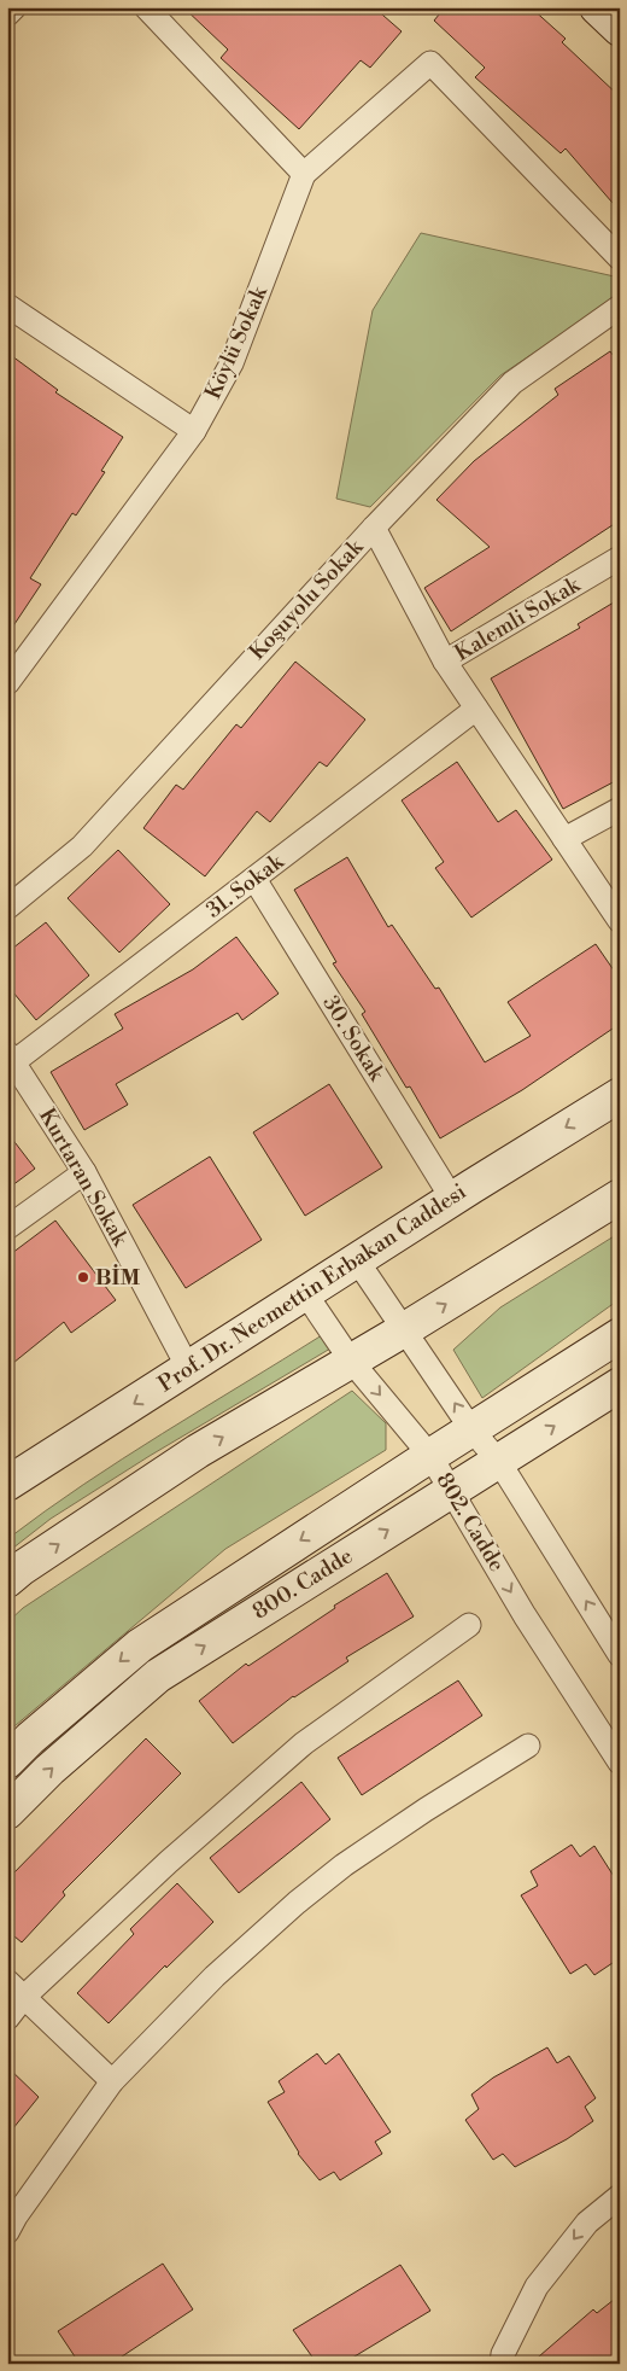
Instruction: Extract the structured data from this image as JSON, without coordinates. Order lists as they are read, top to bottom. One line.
{"streets":{"street":["Köylü Sokak","Koşuyolu Sokak","Kalemli Sokak","31. Sokak","30. Sokak","Kurtaran Sokak","Prof. Dr. Necmettin Erbakan Caddesi","802. Cadde","800. Cadde"]},"crossings":[["31. Sokak","30. Sokak"],["31. Sokak","Kurtaran Sokak"],["30. Sokak","Prof. Dr. Necmettin Erbakan Caddesi"],["Kurtaran Sokak","Prof. Dr. Necmettin Erbakan Caddesi"],["Prof. Dr. Necmettin Erbakan Caddesi","802. Cadde"],["802. Cadde","800. Cadde"]],"places":["BİM"]}
